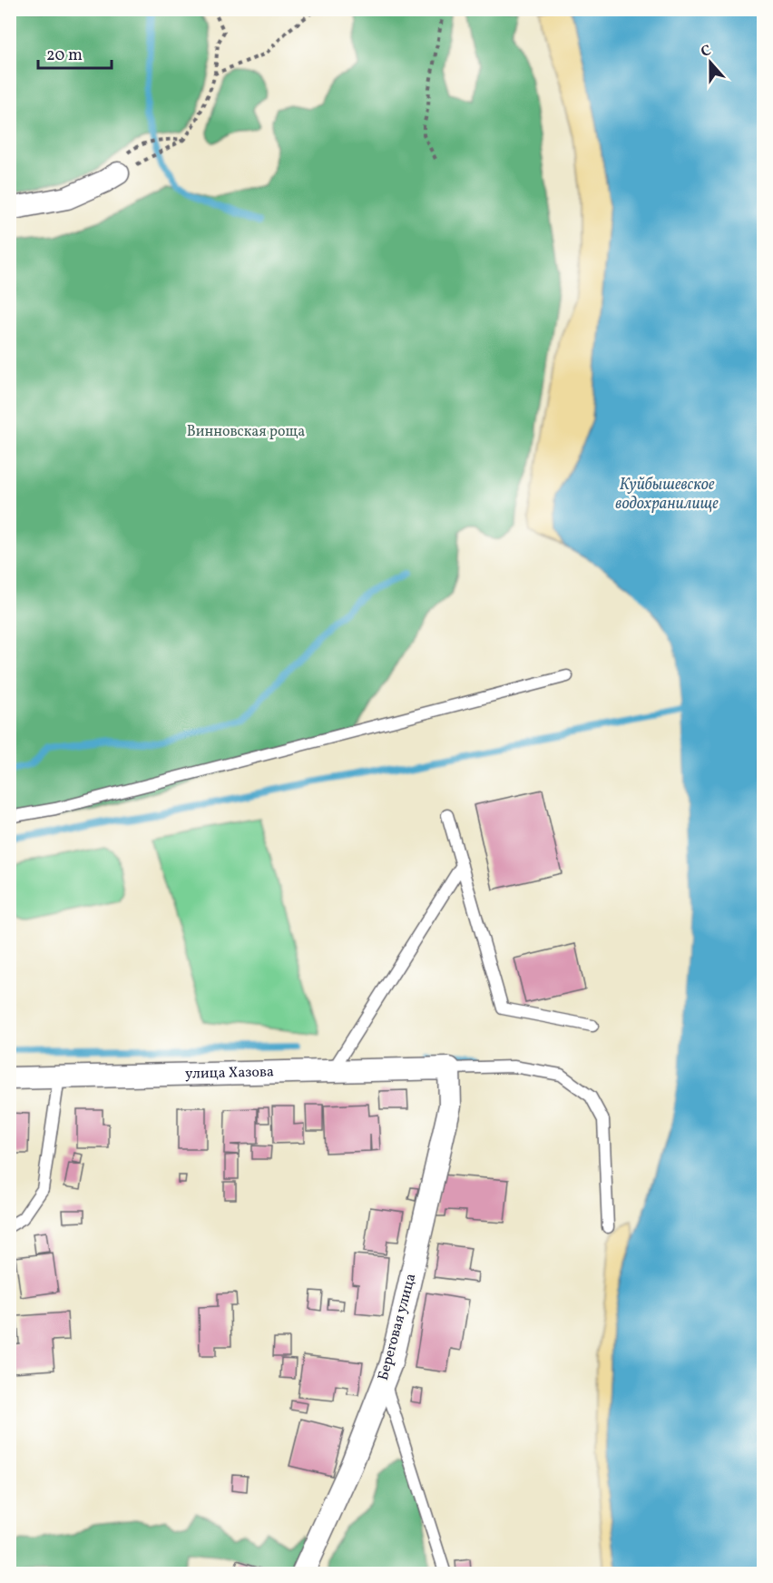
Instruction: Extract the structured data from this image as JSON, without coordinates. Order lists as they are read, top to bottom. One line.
{"streets":{"street":["улица Хазова","Береговая улица"]},"crossings":[["улица Хазова","Береговая улица"]],"water":["Куйбышевское водохранилище"],"parks":["Винновская роща"],"scale_bar":"20 m","north":"top"}
